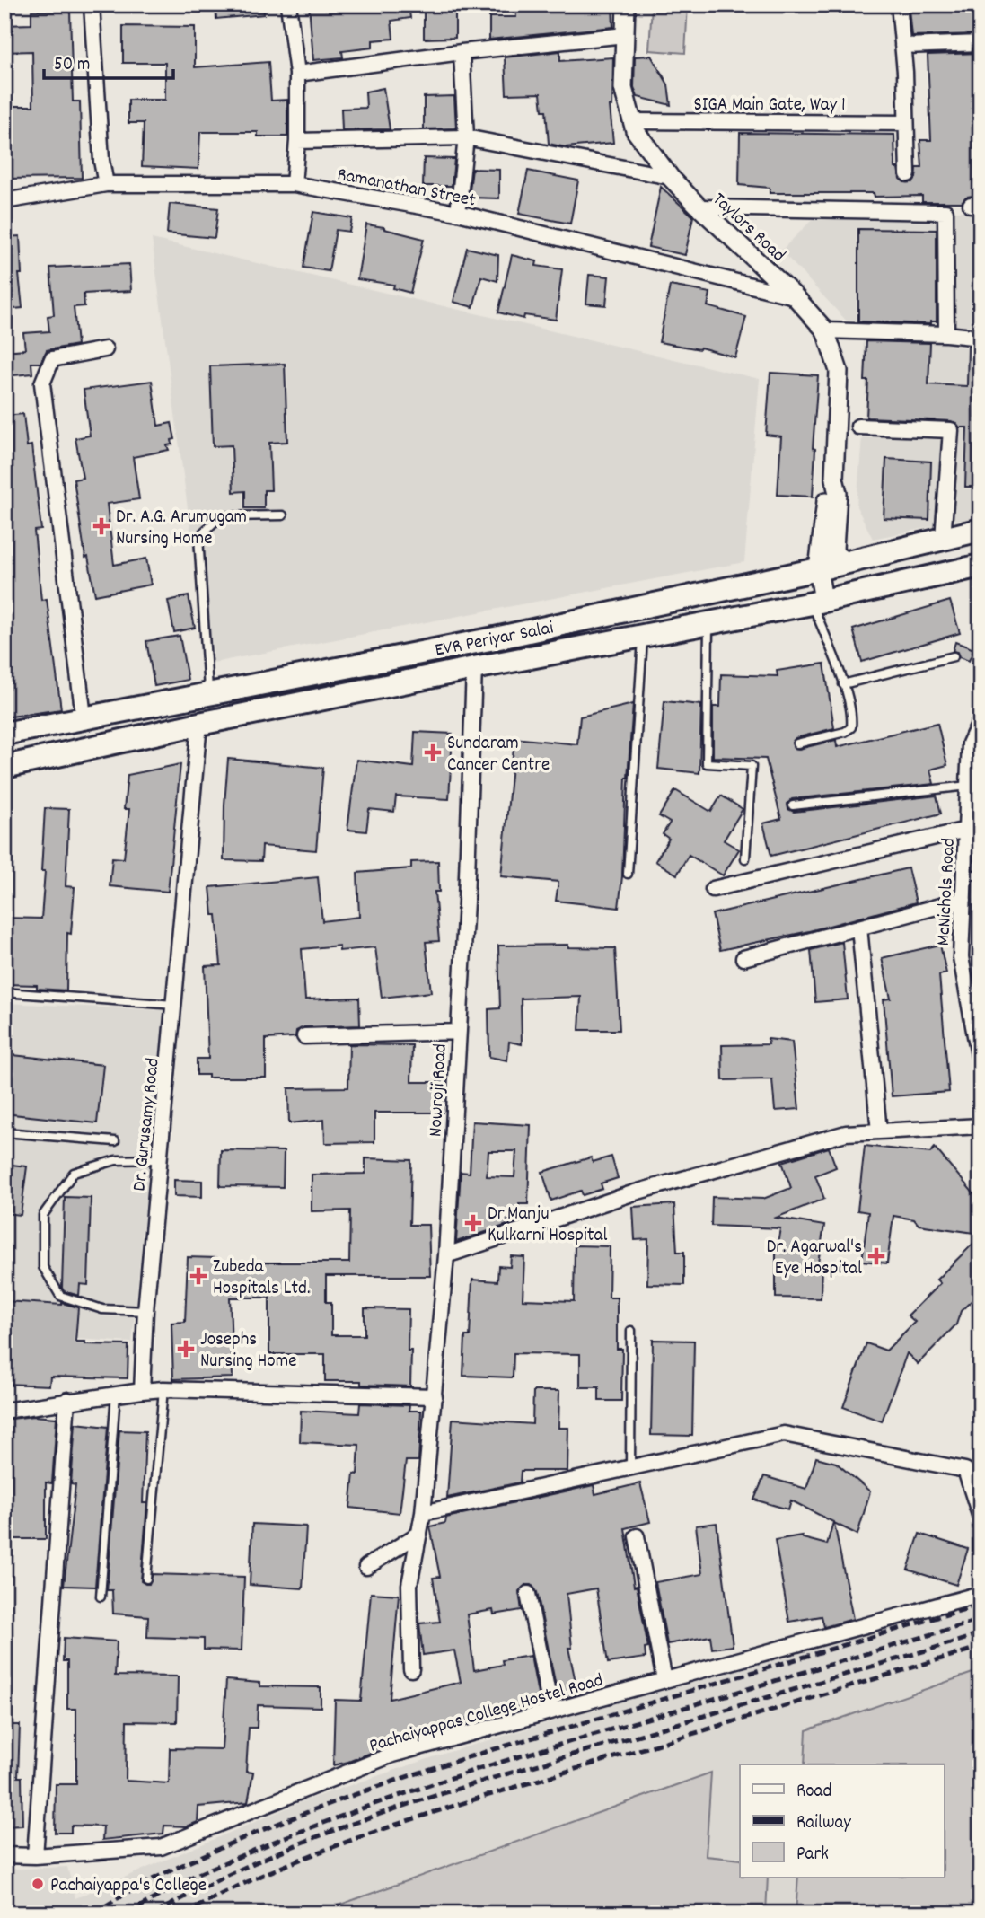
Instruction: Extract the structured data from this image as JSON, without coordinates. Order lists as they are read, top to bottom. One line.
{"streets":{"main road":["EVR Periyar Salai"],"street":["SIGA Main Gate, Way 1","Ramanathan Street","Taylors Road","McNichols Road","Nowroji Road","Dr. Gurusamy Road","Pachaiyappas College Hostel Road"]},"crossings":[["SIGA Main Gate, Way 1","Taylors Road"],["Ramanathan Street","Taylors Road"],["Taylors Road","EVR Periyar Salai"],["EVR Periyar Salai","Nowroji Road"],["EVR Periyar Salai","Dr. Gurusamy Road"]],"places":{"health":["Dr. A.G. Arumugam Nursing Home","Sundaram Cancer Centre","Dr.Manju Kulkarni Hospital","Dr. Agarwal's Eye Hospital","Zubeda Hospitals Ltd.","Josephs Nursing Home"],"other":["Pachaiyappa's College"]},"legend":["Road","Railway","Park"],"scale_bar":"50 m"}
